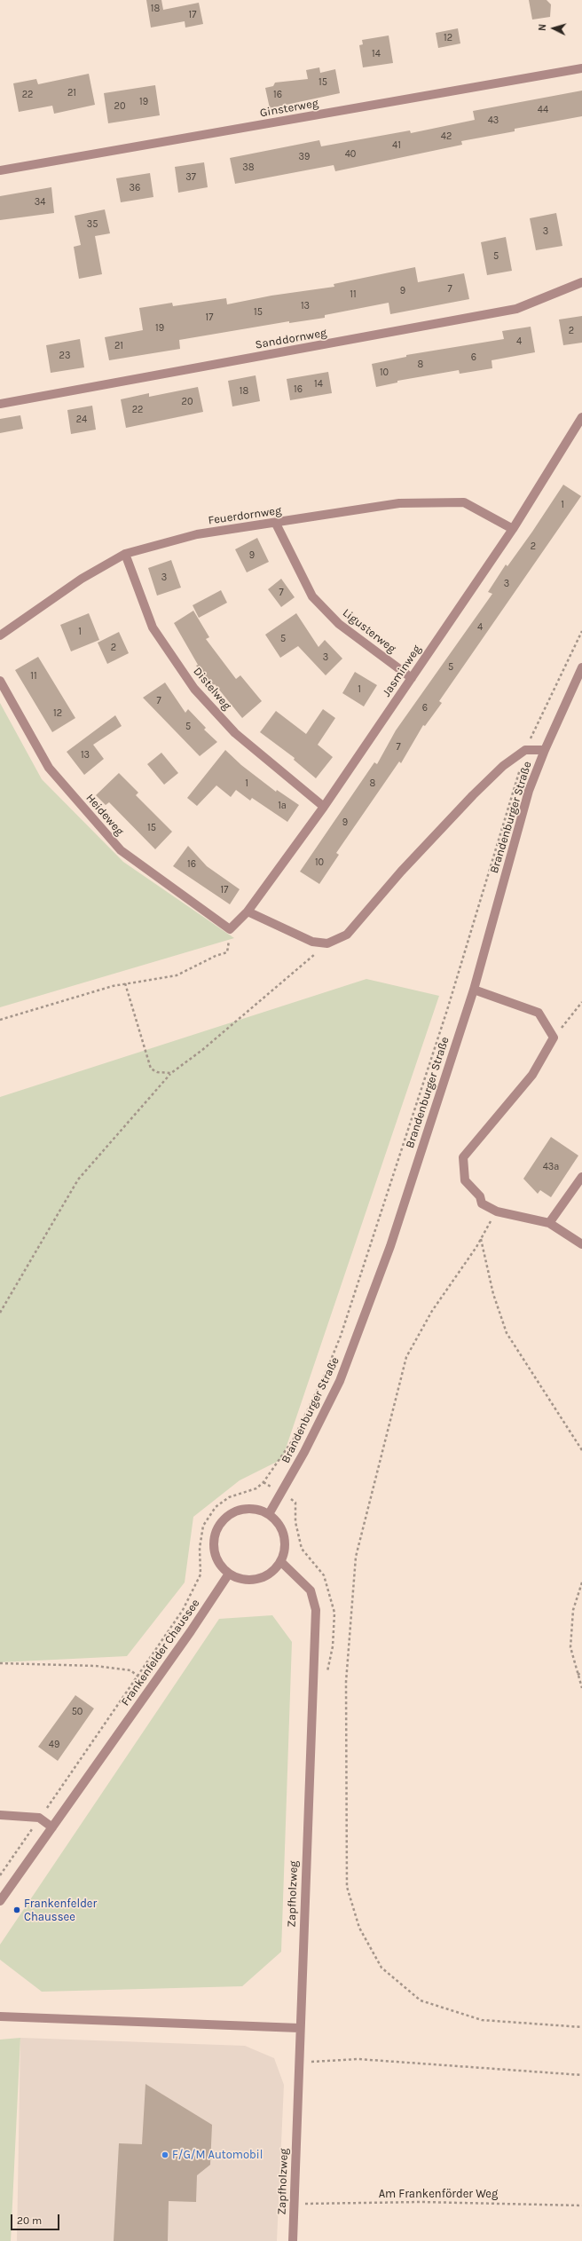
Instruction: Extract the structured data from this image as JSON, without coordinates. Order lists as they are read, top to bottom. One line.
{"streets":{"street":["Ginsterweg","Sanddornweg","Feuerdornweg","Ligusterweg","Jasminweg","Distelweg","Heideweg","Brandenburger Straße","Frankenfelder Chaussee","Zapfholzweg"],"path":["Am Frankenförder Weg"]},"crossings":[["Feuerdornweg","Ligusterweg"],["Feuerdornweg","Jasminweg"],["Feuerdornweg","Distelweg"],["Ligusterweg","Jasminweg"],["Jasminweg","Distelweg"],["Jasminweg","Heideweg"],["Brandenburger Straße","Frankenfelder Chaussee"],["Brandenburger Straße","Zapfholzweg"],["Frankenfelder Chaussee","Zapfholzweg"],["Zapfholzweg","Am Frankenförder Weg"]],"places":["Frankenfelder Chaussee","F/G/M Automobil"],"house_numbers":["18","17","12","14","15","21","22","16","19","20","44","43","42","41","40","39","38","37","36","34","35","3","5","7","9","11","13","15","17","19","2","4","21","23","6","8","10","14","16","18","20","22","24","1","2","9","3","3","7","4","1","5","2","3","5","11","1","7","6","12","5","7","13","1","8","1a","9","15","10","16","17","43a","50","49"],"scale_bar":"20 m","north":"left"}
